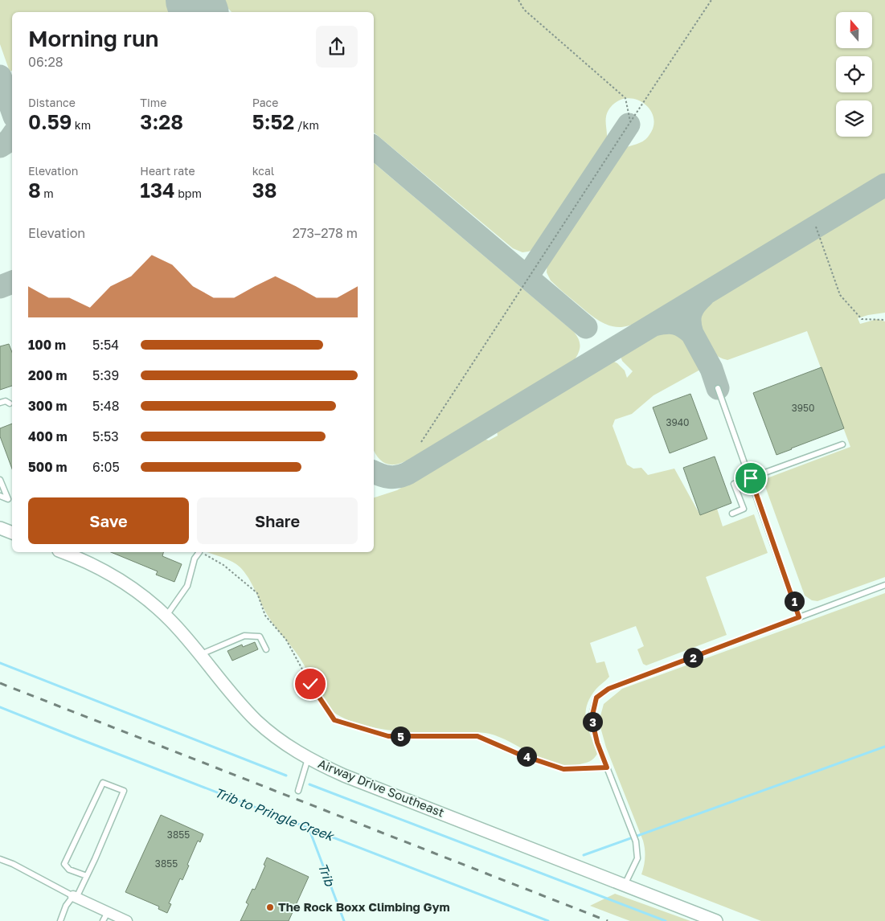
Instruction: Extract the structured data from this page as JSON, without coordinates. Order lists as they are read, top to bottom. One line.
{"streets":{"street":["Airway Drive Southeast"]},"water":["Trib to Pringle Creek","Trib"],"places":["The Rock Boxx Climbing Gym"],"house_numbers":["3950","3940","3855","3855"],"north":"top","page":{"heading":["Morning run","06:28"],"stats":[["Distance","0.59 km"],["Time","3:28"],["Pace","5:52 /km"],["Elevation","8 m"],["Heart rate","134 bpm"],["kcal","38"]],"chart":["Elevation","273–278 m"],"list":[{"name":"100 m","note":"5:54"},{"name":"200 m","note":"5:39"},{"name":"300 m","note":"5:48"},{"name":"400 m","note":"5:53"},{"name":"500 m","note":"6:05"}],"buttons":["Save","Share"],"pins":["1","2","3","5","4"]}}
